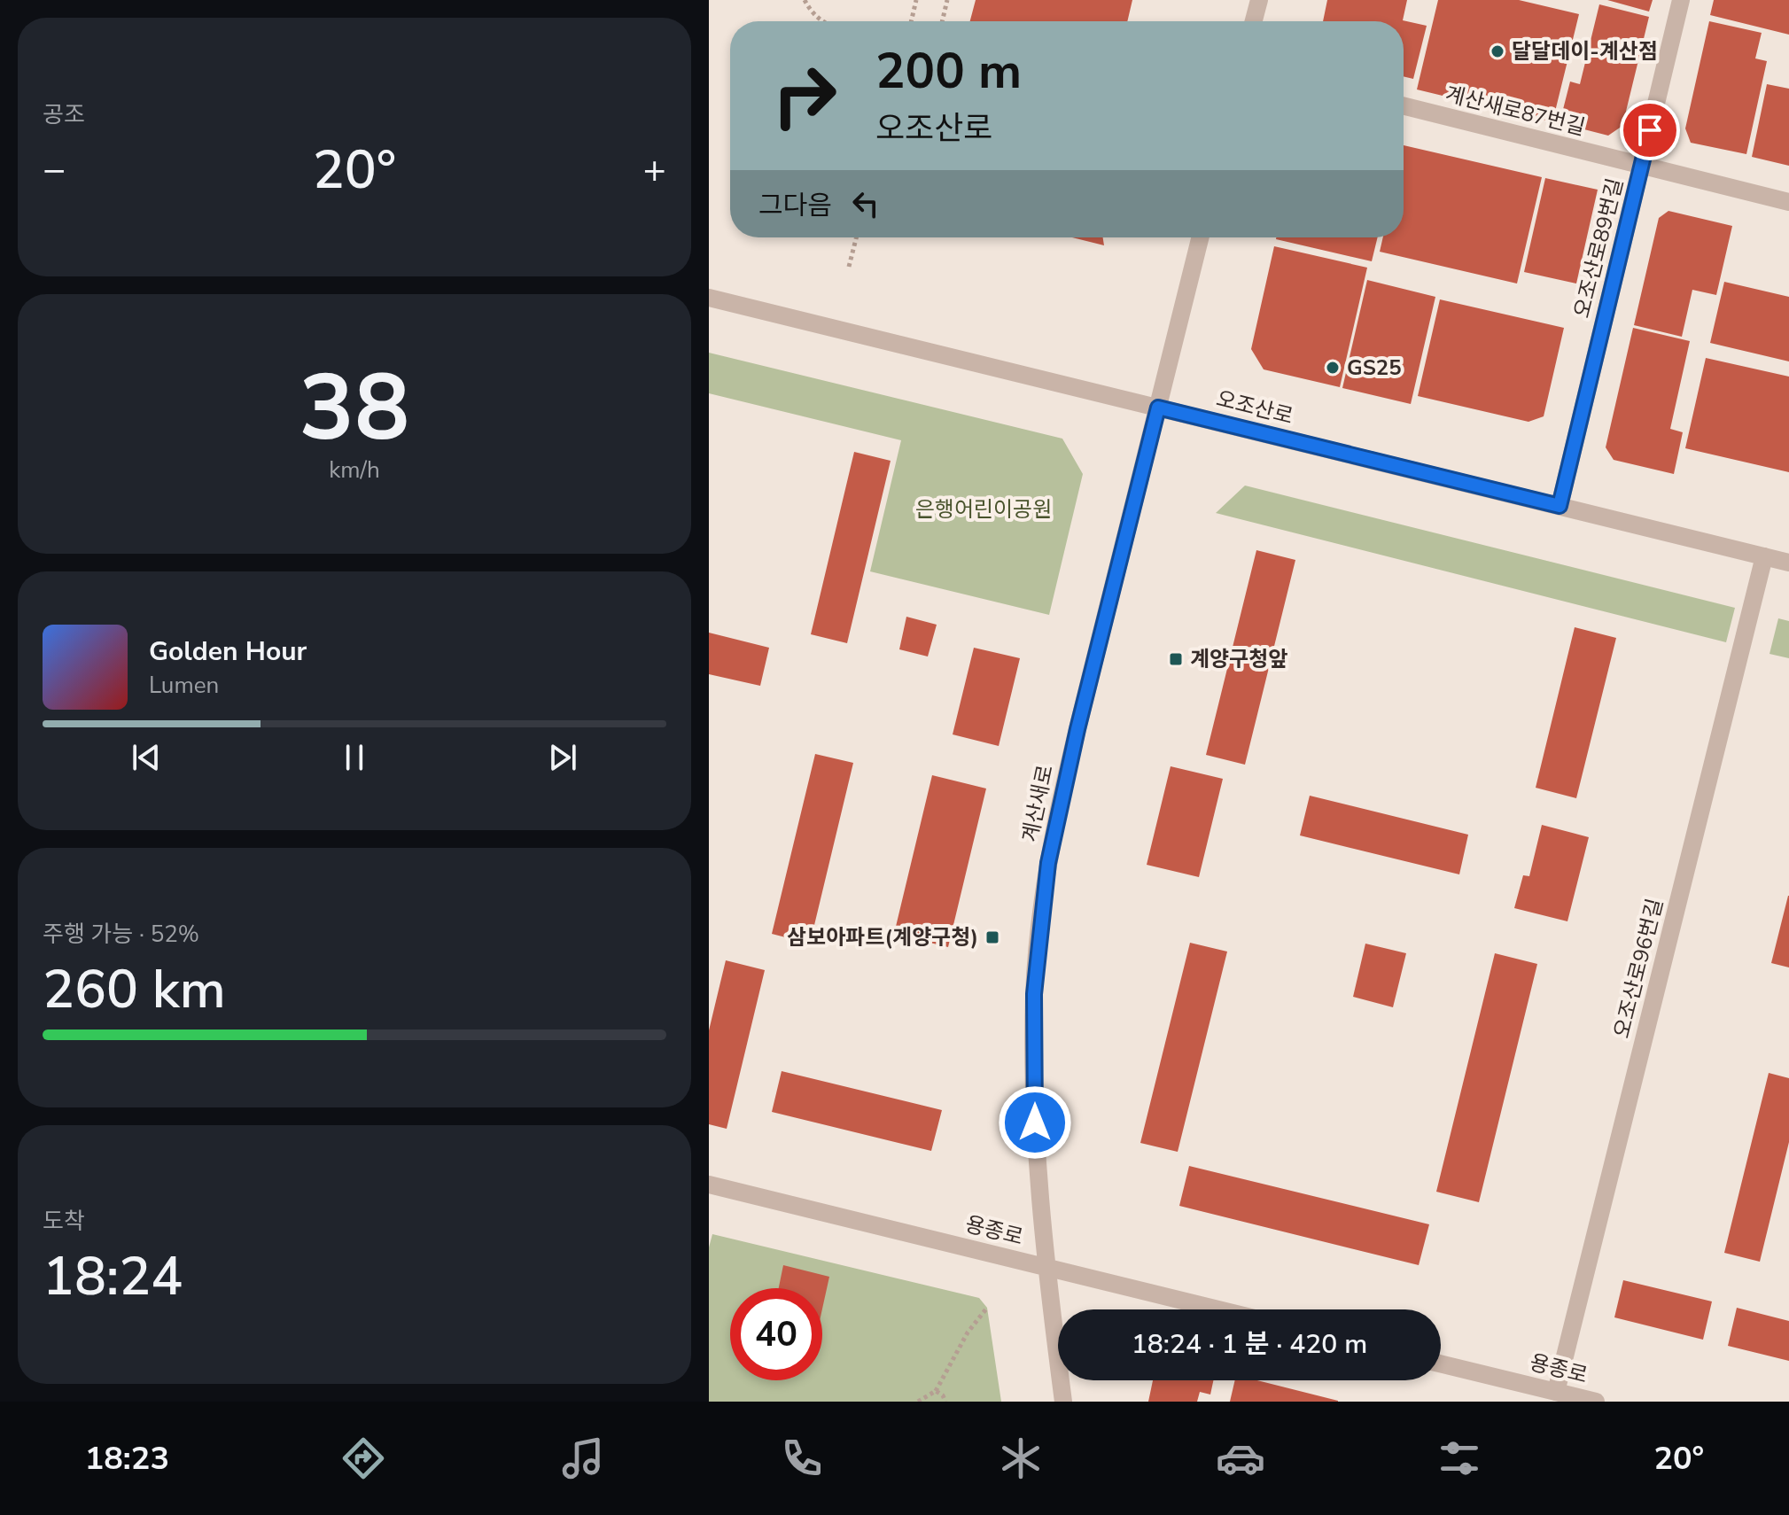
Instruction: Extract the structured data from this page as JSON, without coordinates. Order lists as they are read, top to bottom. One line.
{"streets":{"street":["계산새로87번길","오조산로89번길","오조산로","계산새로","오조산로96번길","용종로"]},"crossings":[["계산새로87번길","오조산로89번길"],["오조산로89번길","오조산로"],["오조산로","계산새로"],["오조산로","오조산로96번길"],["계산새로","용종로"],["오조산로96번길","용종로"]],"parks":["은행어린이공원"],"places":{"other":["달달데이-계산점","GS25"],"transit":["계양구청앞","삼보아파트(계양구청)"]},"page":{"tile":["공조",["38","km/h"],["주행 가능 · 52%","260 km"],["도착","18:24"]],"turn":["200 m","오조산로"],"heat":["−","20°","+"],"then":"그다음","song":["Golden Hour","Lumen"],"limit":"40","trip":"18:24 · 1 분 · 420 m","tabs":["18:23","20°"]}}
